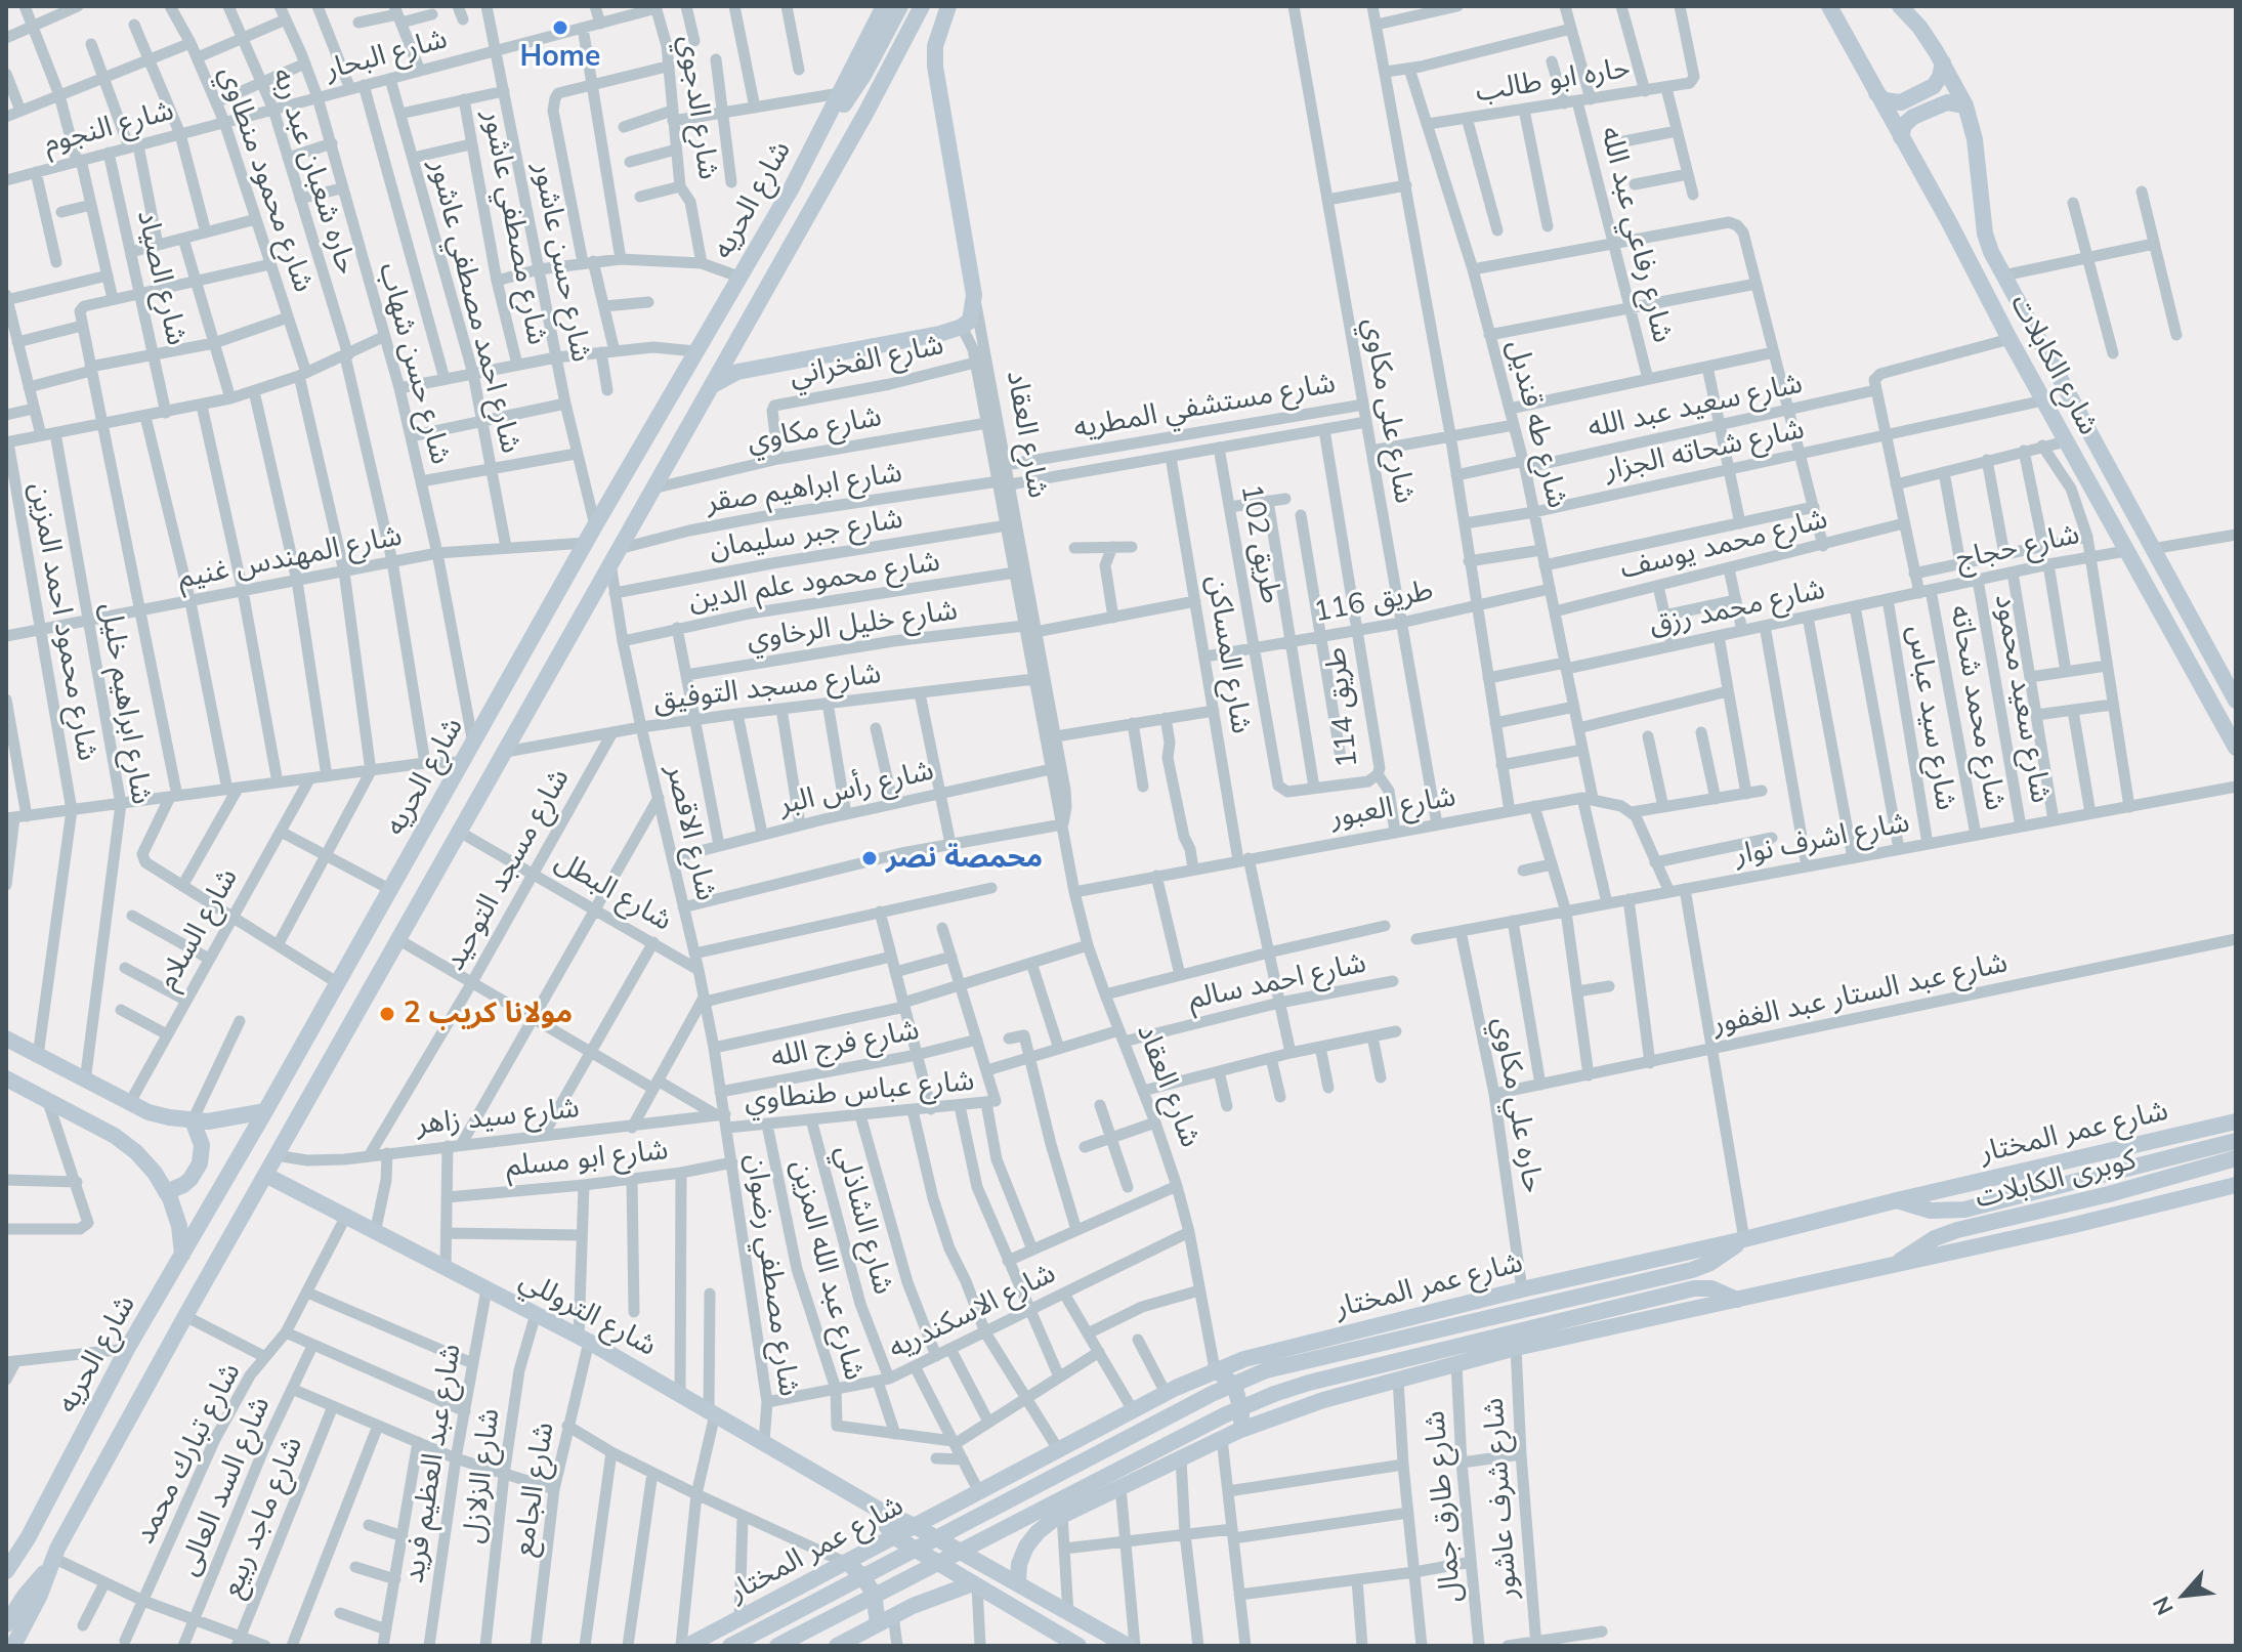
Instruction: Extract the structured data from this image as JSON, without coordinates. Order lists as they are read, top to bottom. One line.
{"streets":{"main road":["شارع الحريه","شارع الكابلات","شارع عمر المختار","كوبرى الكابلات","شارع التروللي"],"street":["شارع البحار","حاره ابو طالب","شارع الدجوي","شارع النجوم","حاره شعبان عبد ربه","شارع محمود منطاوي","شارع مصطفي عاشور","شارع رفاعي عبد الله","شارع حسن عاشور","شارع الصياد","شارع احمد مصطفي عاشور","شارع الفخراني","شارع حسن شهاب","شارع مستشفي المطريه","شارع سعيد عبد الله","شارع على مكاوي","شارع طه قنديل","شارع مكاوي","شارع العقاد","شارع شحاته الجزار","شارع ابراهيم صقر","شارع جبر سليمان","طريق 102","شارع محمد يوسف","شارع حجاج","شارع المهندس غنيم","شارع محمود علم الدين","طريق 116","شارع محمد رزق","شارع محمود احمد المزين","شارع خليل الرخاوي","شارع المساكن","شارع مسجد التوفيق","شارع سعيد محمود","شارع ابراهيم خليل","طريق 114","شارع محمد شحاته","شارع سيد عباس","شارع رأس البر","شارع العبور","شارع الاقصر","شارع اشرف نوار","شارع مسجد التوحيد","شارع البطل","شارع السلام","شارع احمد سالم","شارع عبد الستار عبد الغفور","شارع فرج الله","شارع عباس طنطاوي","حاره علي مكاوي","شارع سيد زاهر","شارع ابو مسلم","شارع الشاذلي","شارع عبد الله المزين","شارع مصطفي رضوان","شارع الاسكندريه","شارع تبارك محمد","شارع عبد العظيم فريد","شارع الزلازل","شارع السد العالى","شارع الجامع","شارع شرف عاشور","شارع طارق جمال","شارع ماجد ربيع"]},"crossings":[["شارع البحار","شارع الدجوي"],["شارع البحار","شارع النجوم"],["شارع البحار","حاره شعبان عبد ربه"],["شارع البحار","شارع محمود منطاوي"],["شارع البحار","شارع حسن عاشور"],["شارع البحار","شارع احمد مصطفي عاشور"],["شارع البحار","شارع حسن شهاب"],["حاره ابو طالب","شارع رفاعي عبد الله"],["حاره ابو طالب","شارع طه قنديل"],["شارع النجوم","شارع محمود منطاوي"],["شارع النجوم","شارع الصياد"],["حاره شعبان عبد ربه","شارع المهندس غنيم"],["شارع محمود منطاوي","شارع المهندس غنيم"],["شارع الحريه","شارع حسن عاشور"],["شارع الحريه","شارع حسن شهاب"],["شارع الحريه","شارع مكاوي"],["شارع الحريه","شارع ابراهيم صقر"],["شارع الحريه","شارع المهندس غنيم"],["شارع الحريه","شارع مسجد التوفيق"],["شارع الحريه","شارع الاقصر"],["شارع الحريه","شارع البطل"],["شارع الحريه","شارع سيد زاهر"],["شارع الحريه","شارع التروللي"],["شارع احمد مصطفي عاشور","شارع المهندس غنيم"],["شارع الفخراني","شارع مكاوي"],["شارع الفخراني","شارع العقاد"],["شارع حسن شهاب","شارع المهندس غنيم"],["شارع الكابلات","شارع شحاته الجزار"],["شارع الكابلات","شارع حجاج"],["شارع مستشفي المطريه","شارع على مكاوي"],["شارع مستشفي المطريه","شارع العقاد"],["شارع مستشفي المطريه","شارع ابراهيم صقر"],["شارع مستشفي المطريه","طريق 102"],["شارع مستشفي المطريه","شارع المساكن"],["شارع مستشفي المطريه","طريق 114"],["شارع سعيد عبد الله","شارع على مكاوي"],["شارع سعيد عبد الله","شارع طه قنديل"],["شارع على مكاوي","شارع شحاته الجزار"],["شارع على مكاوي","طريق 116"],["شارع على مكاوي","شارع محمد رزق"],["شارع على مكاوي","شارع العبور"],["شارع طه قنديل","شارع شحاته الجزار"],["شارع طه قنديل","شارع محمد يوسف"],["شارع طه قنديل","طريق 116"],["شارع طه قنديل","شارع محمد رزق"],["شارع طه قنديل","شارع العبور"],["شارع طه قنديل","شارع اشرف نوار"],["شارع مكاوي","شارع العقاد"],["شارع العقاد","شارع ابراهيم صقر"],["شارع العقاد","شارع جبر سليمان"],["شارع العقاد","شارع محمود علم الدين"],["شارع العقاد","شارع خليل الرخاوي"],["شارع العقاد","شارع مسجد التوفيق"],["شارع العقاد","شارع رأس البر"],["شارع العقاد","شارع العبور"],["شارع العقاد","شارع احمد سالم"],["شارع العقاد","شارع عمر المختار"],["شارع العقاد","شارع الاسكندريه"],["شارع ابراهيم صقر","شارع الاقصر"],["شارع جبر سليمان","شارع الاقصر"],["طريق 102","طريق 116"],["طريق 102","طريق 114"],["شارع حجاج","شارع محمد رزق"],["شارع حجاج","شارع سعيد محمود"],["شارع حجاج","شارع محمد شحاته"],["شارع المهندس غنيم","شارع محمود احمد المزين"],["شارع المهندس غنيم","شارع ابراهيم خليل"],["شارع محمود علم الدين","شارع الاقصر"],["طريق 116","شارع المساكن"],["طريق 116","طريق 114"],["شارع محمد رزق","شارع محمد شحاته"],["شارع محمد رزق","شارع سيد عباس"],["شارع خليل الرخاوي","شارع المساكن"],["شارع المساكن","شارع العبور"],["شارع المساكن","شارع احمد سالم"],["شارع مسجد التوفيق","شارع الاقصر"],["شارع مسجد التوفيق","شارع مسجد التوحيد"],["شارع سعيد محمود","شارع اشرف نوار"],["شارع محمد شحاته","شارع اشرف نوار"],["شارع سيد عباس","شارع اشرف نوار"],["شارع رأس البر","شارع الاقصر"],["شارع الاقصر","شارع البطل"],["شارع الاقصر","شارع فرج الله"],["شارع الاقصر","شارع سيد زاهر"],["شارع الاقصر","شارع مصطفي رضوان"],["شارع اشرف نوار","حاره علي مكاوي"],["شارع مسجد التوحيد","شارع البطل"],["شارع مسجد التوحيد","شارع سيد زاهر"],["شارع عبد الستار عبد الغفور","حاره علي مكاوي"],["شارع عباس طنطاوي","شارع الشاذلي"],["شارع عباس طنطاوي","شارع عبد الله المزين"],["شارع عباس طنطاوي","شارع مصطفي رضوان"],["حاره علي مكاوي","شارع عمر المختار"],["شارع سيد زاهر","شارع مصطفي رضوان"],["شارع عمر المختار","كوبرى الكابلات"],["شارع عمر المختار","شارع التروللي"],["شارع ابو مسلم","شارع مصطفي رضوان"],["شارع ابو مسلم","شارع الجامع"],["شارع الشاذلي","شارع عبد الله المزين"],["شارع الشاذلي","شارع الاسكندريه"],["شارع عبد الله المزين","شارع الاسكندريه"],["شارع مصطفي رضوان","شارع الاسكندريه"],["شارع مصطفي رضوان","شارع التروللي"],["شارع التروللي","شارع تبارك محمد"],["شارع التروللي","شارع عبد العظيم فريد"],["شارع التروللي","شارع الزلازل"],["شارع التروللي","شارع الجامع"]],"places":["Home","محمصة نصر","مولانا كريب 2"],"north":"bottom left"}
